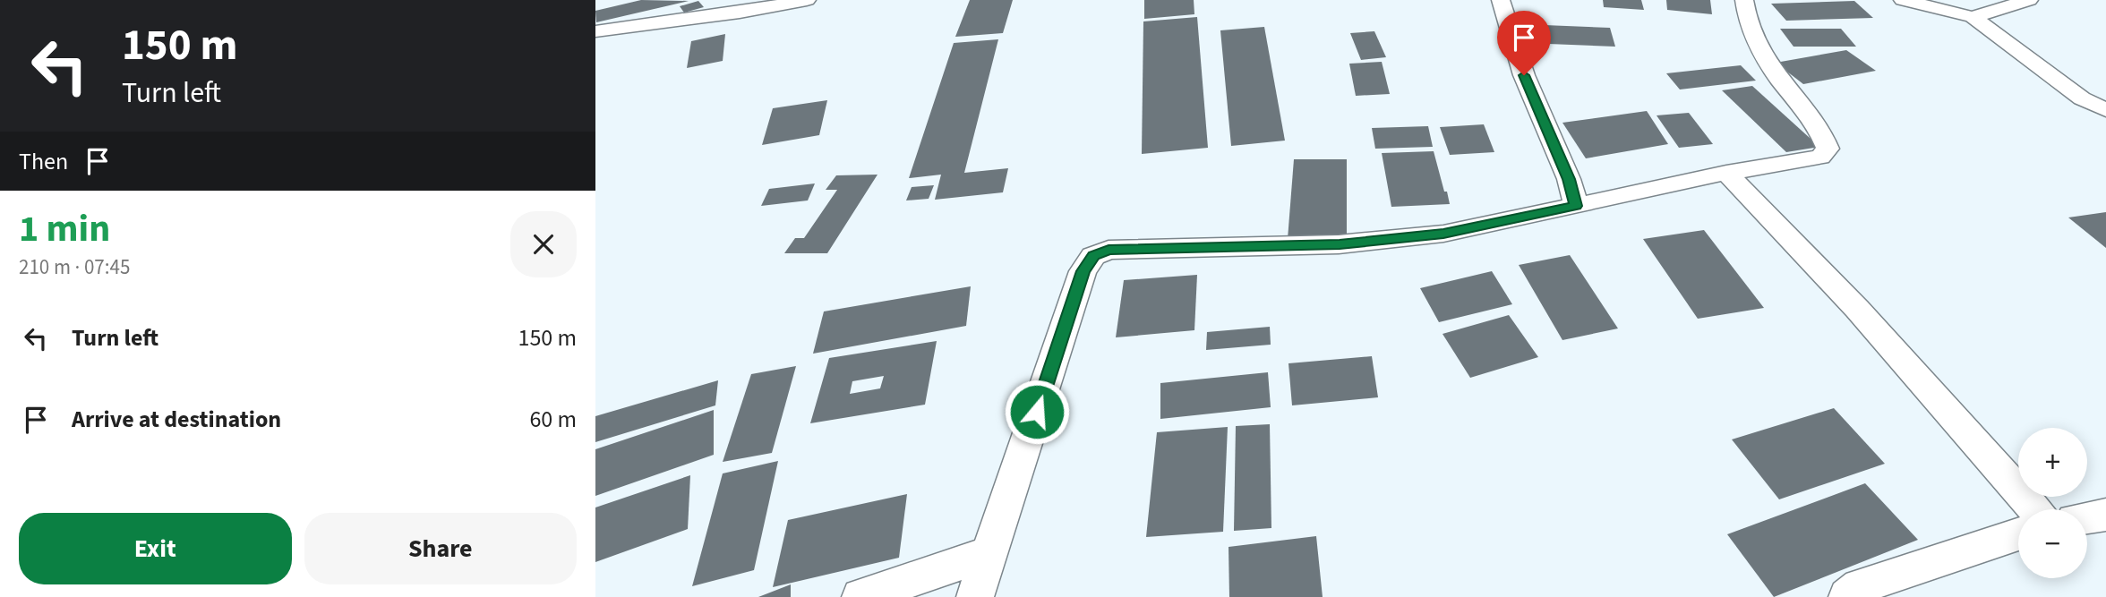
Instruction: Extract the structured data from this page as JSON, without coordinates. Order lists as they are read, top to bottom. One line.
{"page":{"turn":["150 m","Turn left"],"then":"Then","heading":["1 min","210 m · 07:45"],"list":[{"name":"Turn left","value":"150 m"},{"name":"Arrive at destination","value":"60 m"}],"map_buttons":["+","−"],"buttons":["Exit","Share"]}}
